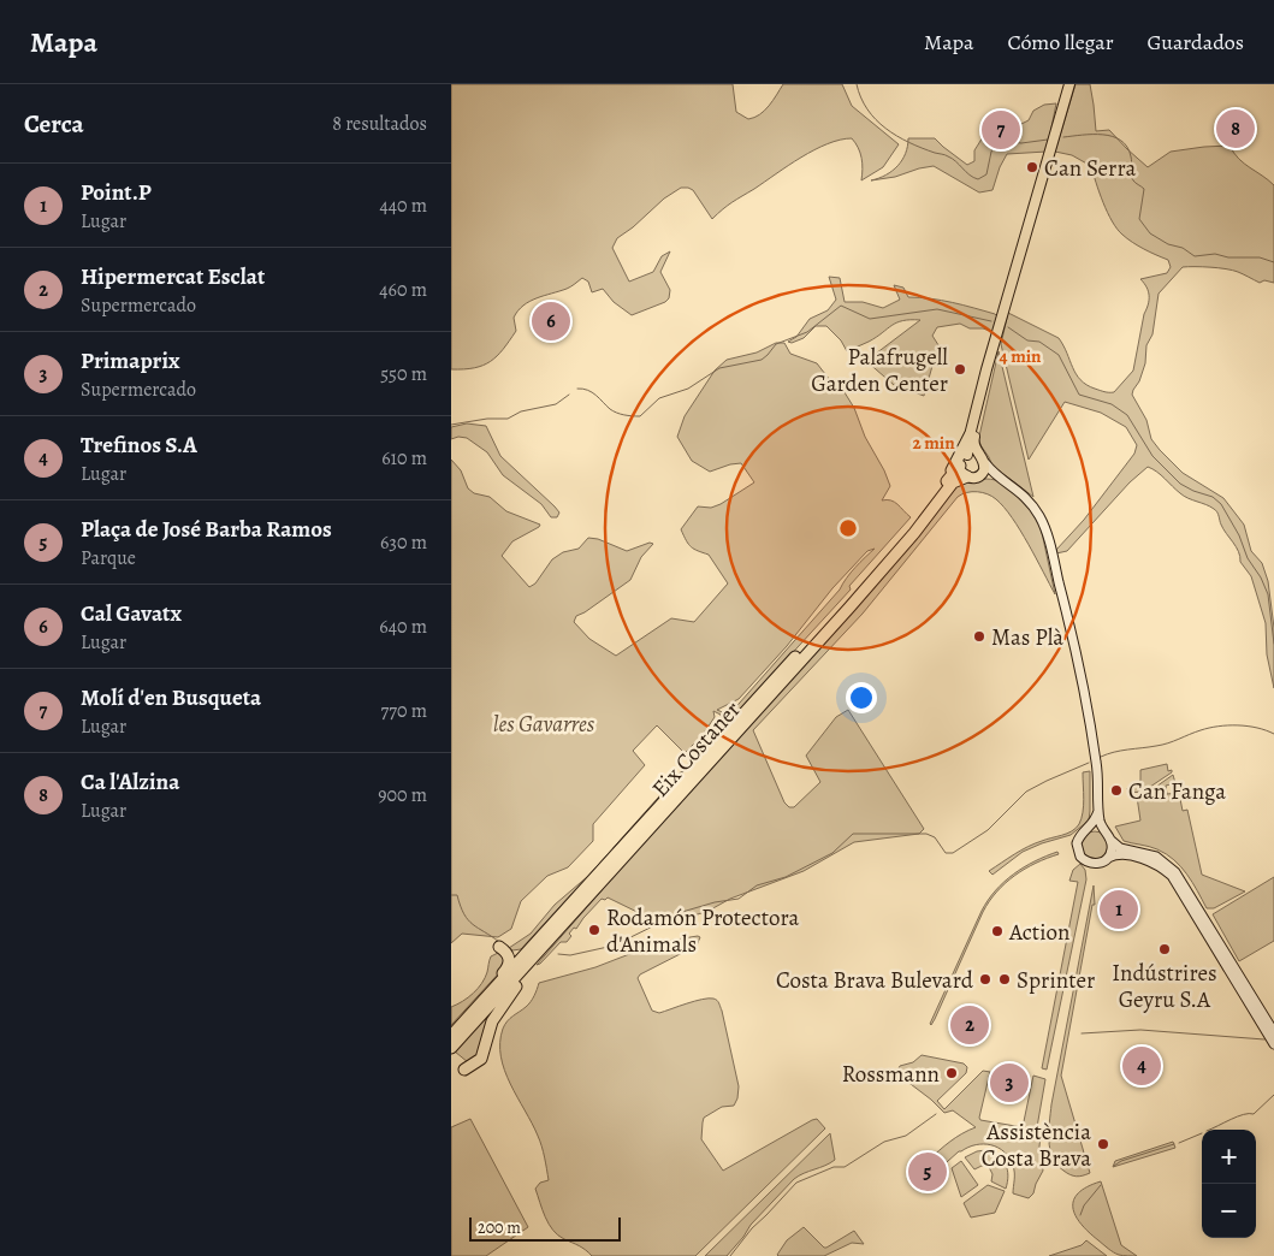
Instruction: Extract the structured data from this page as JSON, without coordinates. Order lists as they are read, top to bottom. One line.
{"streets":{"highway":["Eix Costaner"]},"parks":["les Gavarres"],"places":["Can Serra","Palafrugell Garden Center","Mas Plà","Can Fanga","Rodamón Protectora d'Animals","Action","Indústrires Geyru S.A","Costa Brava Bulevard","Sprinter","Rossmann","Assistència Costa Brava"],"scale_bar":"200 m","page":{"header":"Mapa","nav":["Mapa","Cómo llegar","Guardados"],"heading":["Cerca","8 resultados"],"pins":["8","7","6","1","2","4","3","5"],"list":[{"mark":"1","name":"Point.P","note":"Lugar","value":"440 m"},{"mark":"2","name":"Hipermercat Esclat","note":"Supermercado","value":"460 m"},{"mark":"3","name":"Primaprix","note":"Supermercado","value":"550 m"},{"mark":"4","name":"Trefinos S.A","note":"Lugar","value":"610 m"},{"mark":"5","name":"Plaça de José Barba Ramos","note":"Parque","value":"630 m"},{"mark":"6","name":"Cal Gavatx","note":"Lugar","value":"640 m"},{"mark":"7","name":"Molí d'en Busqueta","note":"Lugar","value":"770 m"},{"mark":"8","name":"Ca l'Alzina","note":"Lugar","value":"900 m"}],"map_buttons":["+","−"],"scale":"200 m"},"rings":["4 min","2 min"]}
